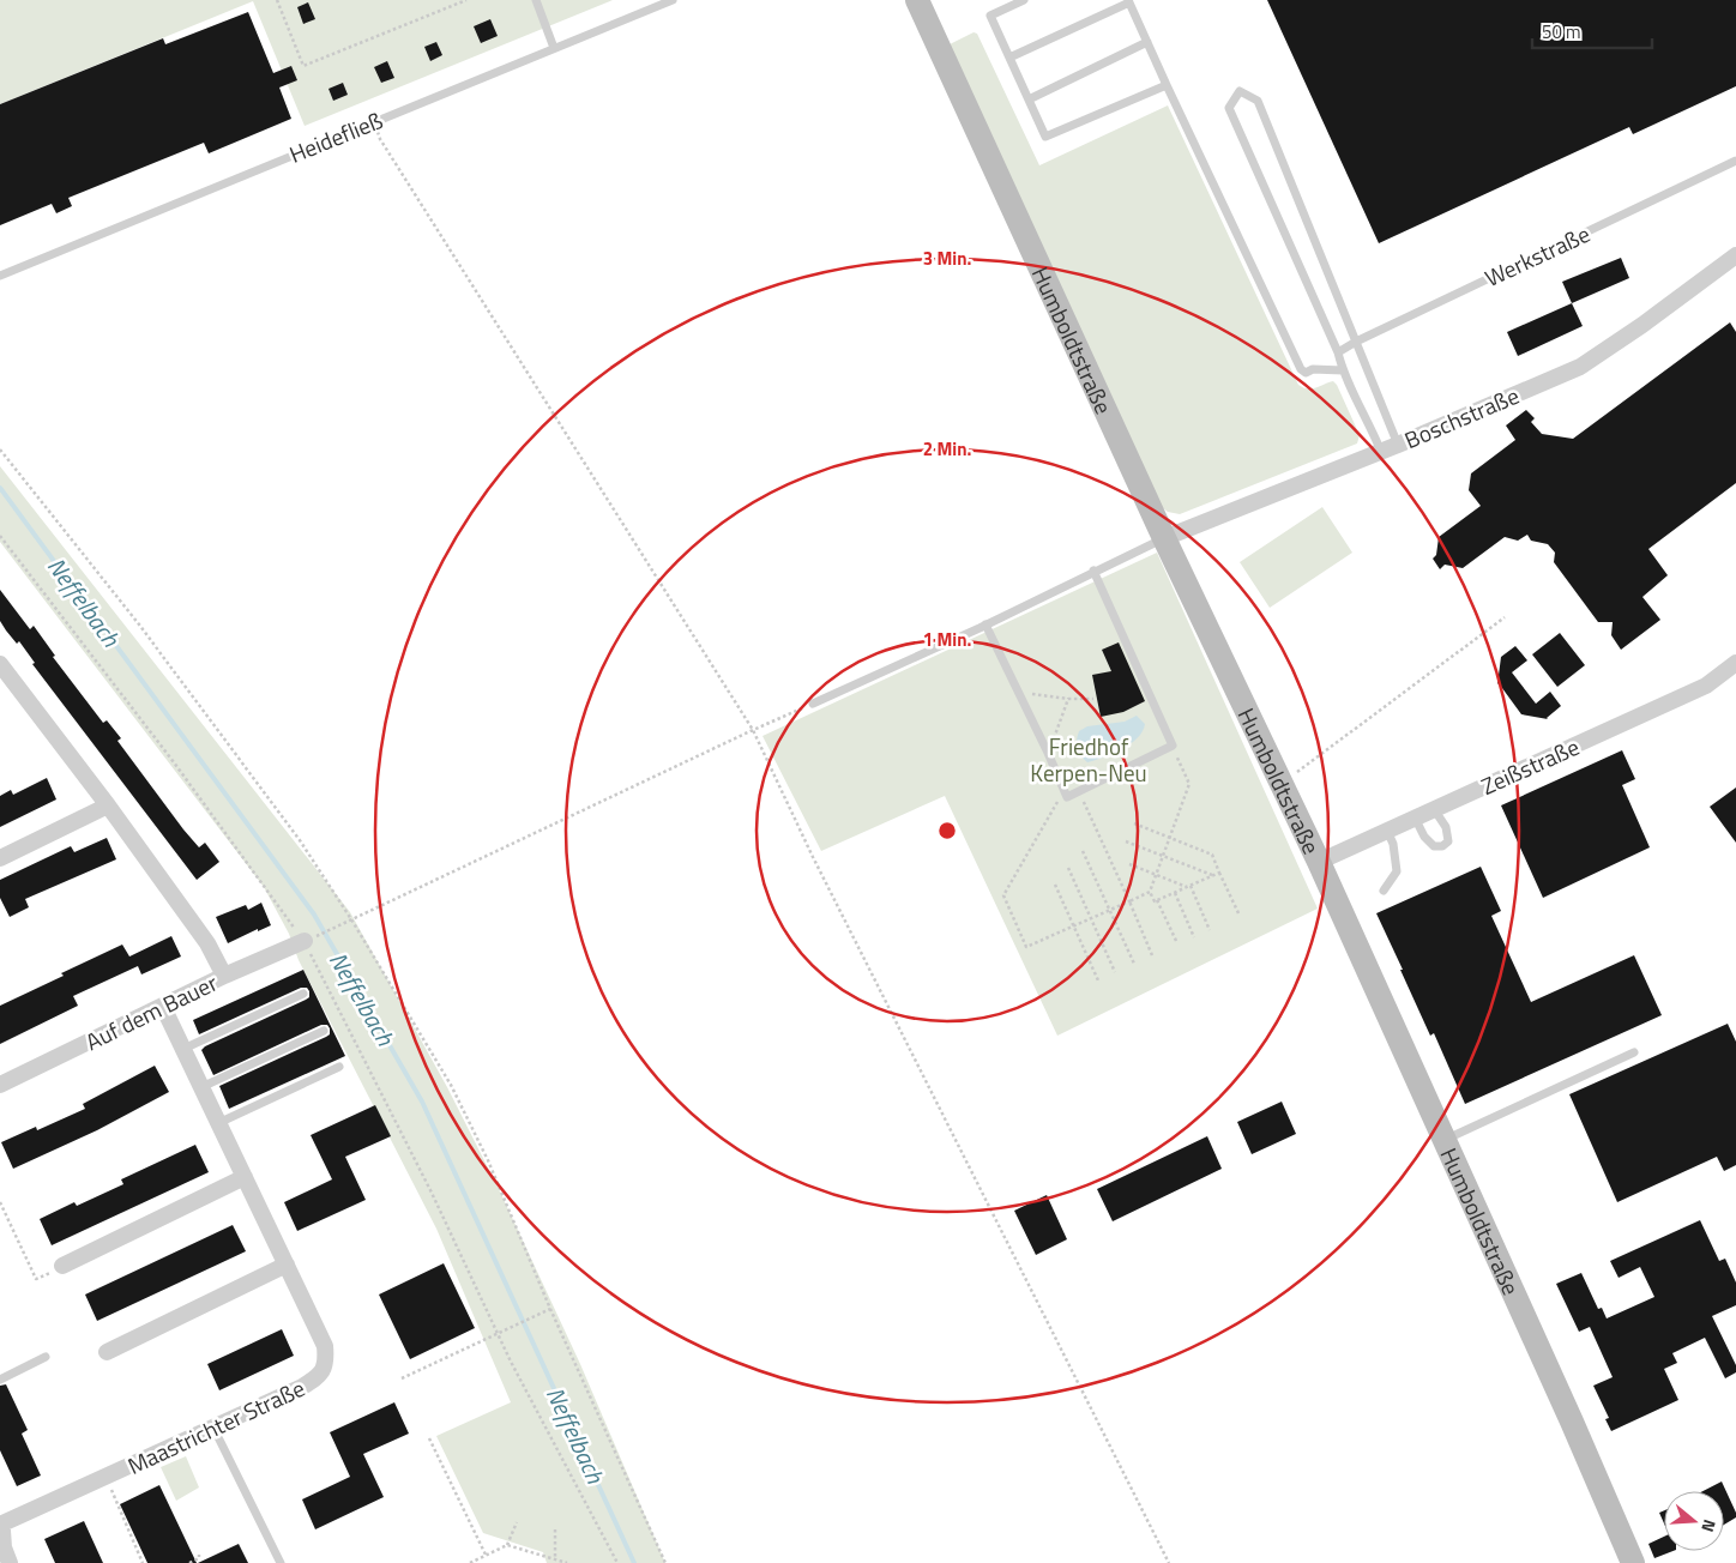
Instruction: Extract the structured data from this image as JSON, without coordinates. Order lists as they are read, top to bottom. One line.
{"streets":{"street":["Humboldtstraße","Boschstraße","Zeißstraße","Auf dem Bauer","Maastrichter Straße"],"lane":["Heidefließ","Werkstraße"]},"crossings":[["Humboldtstraße","Boschstraße"],["Humboldtstraße","Zeißstraße"],["Auf dem Bauer","Maastrichter Straße"]],"water":["Neffelbach"],"parks":["Friedhof Kerpen-Neu"],"scale_bar":"50 m","north":"right","rings":["3 Min.","2 Min.","1 Min."]}
